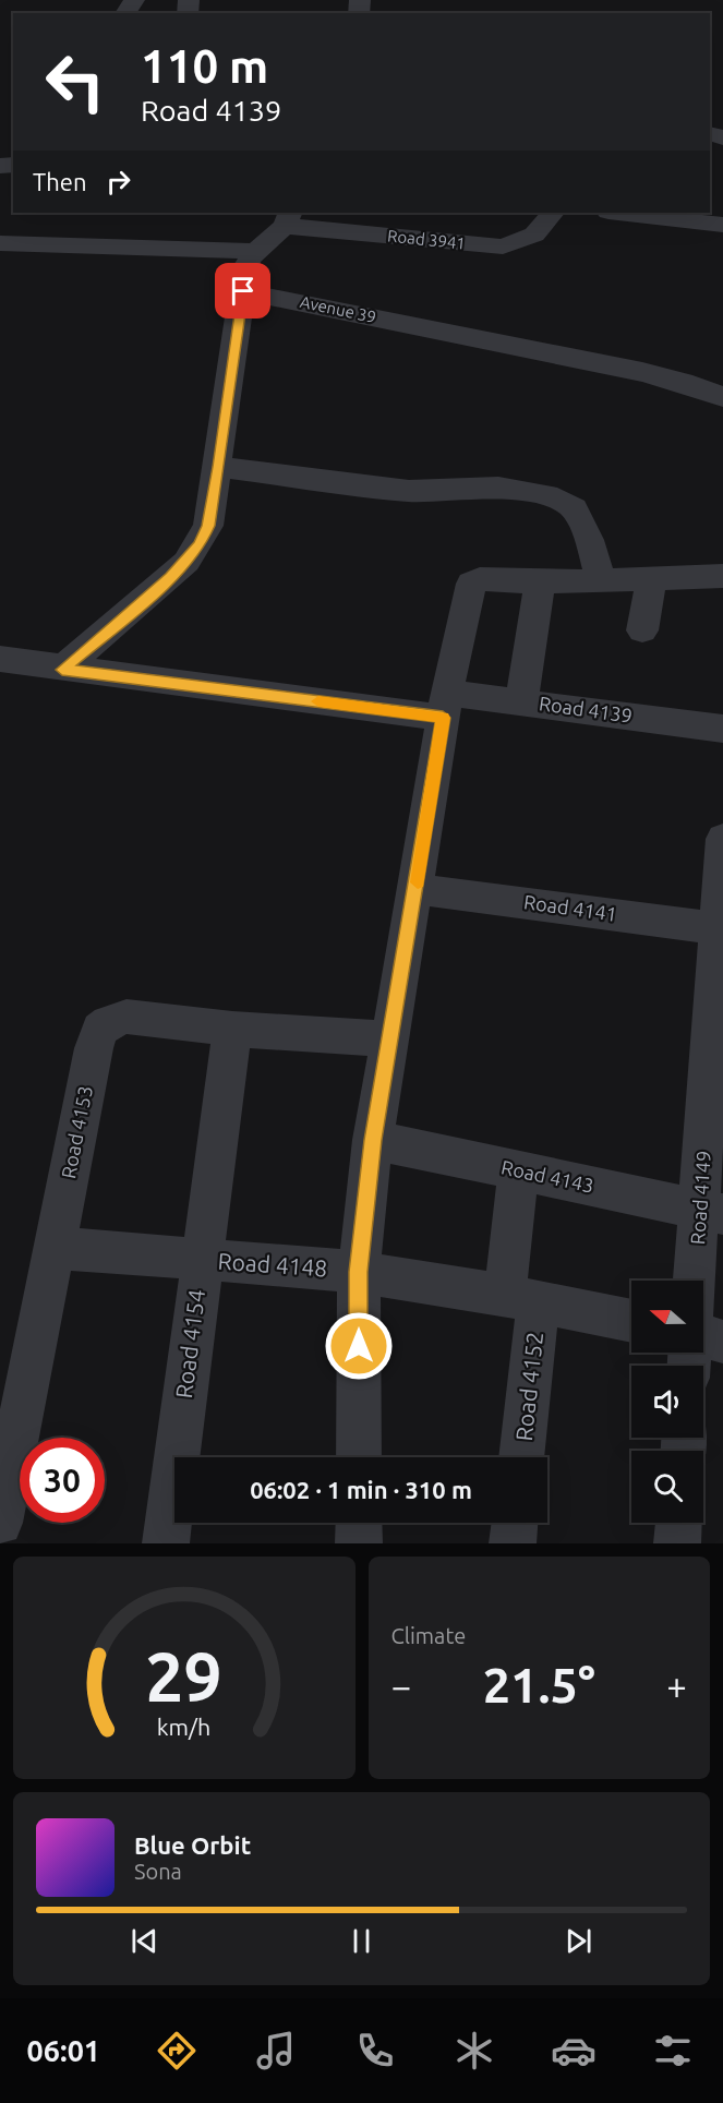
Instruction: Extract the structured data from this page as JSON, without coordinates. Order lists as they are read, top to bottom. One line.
{"streets":{"street":["Road 3941","Avenue 39","Road 4139","Road 4141","Road 4153","Road 4143","Road 4149","Road 4148","Road 4154","Road 4152"]},"crossings":[["Road 4141","Road 4149"],["Road 4153","Road 4148"],["Road 4153","Road 4154"],["Road 4143","Road 4149"],["Road 4143","Road 4152"],["Road 4148","Road 4154"],["Road 4148","Road 4152"]],"north":"left","page":{"turn":["110 m","Road 4139"],"then":"Then","limit":"30","trip":"06:02 · 1 min · 310 m","tile":"Climate","heat":["−","21.5°","+"],"song":["Blue Orbit","Sona"],"tabs":"06:01","gauge":["29","km/h"]}}
